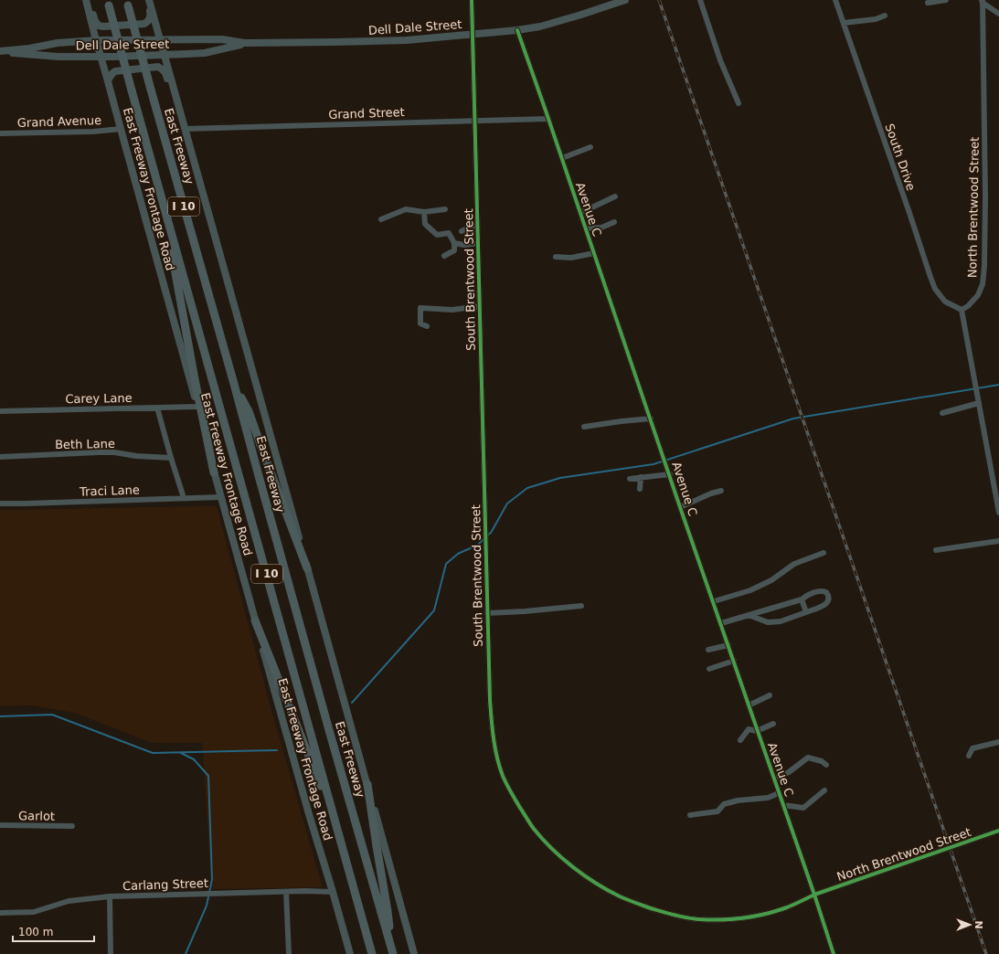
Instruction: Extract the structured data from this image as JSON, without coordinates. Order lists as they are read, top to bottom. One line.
{"streets":{"highway":["East Freeway","I 10"],"main road":["Dell Dale Street","East Freeway Frontage Road"],"street":["Grand Street","Grand Avenue","South Drive","North Brentwood Street","Avenue C","South Brentwood Street","Carey Lane","Beth Lane","Traci Lane","Garlot","Carlang Street"]},"crossings":[["Dell Dale Street","East Freeway Frontage Road"],["Dell Dale Street","Avenue C"],["Dell Dale Street","South Brentwood Street"],["Grand Street","Avenue C"],["Grand Street","South Brentwood Street"],["Grand Avenue","East Freeway Frontage Road"],["South Drive","North Brentwood Street"],["East Freeway Frontage Road","Carey Lane"],["East Freeway Frontage Road","Traci Lane"],["East Freeway Frontage Road","Carlang Street"],["North Brentwood Street","Avenue C"],["North Brentwood Street","South Brentwood Street"],["Avenue C","South Brentwood Street"]],"scale_bar":"100 m","north":"right"}
